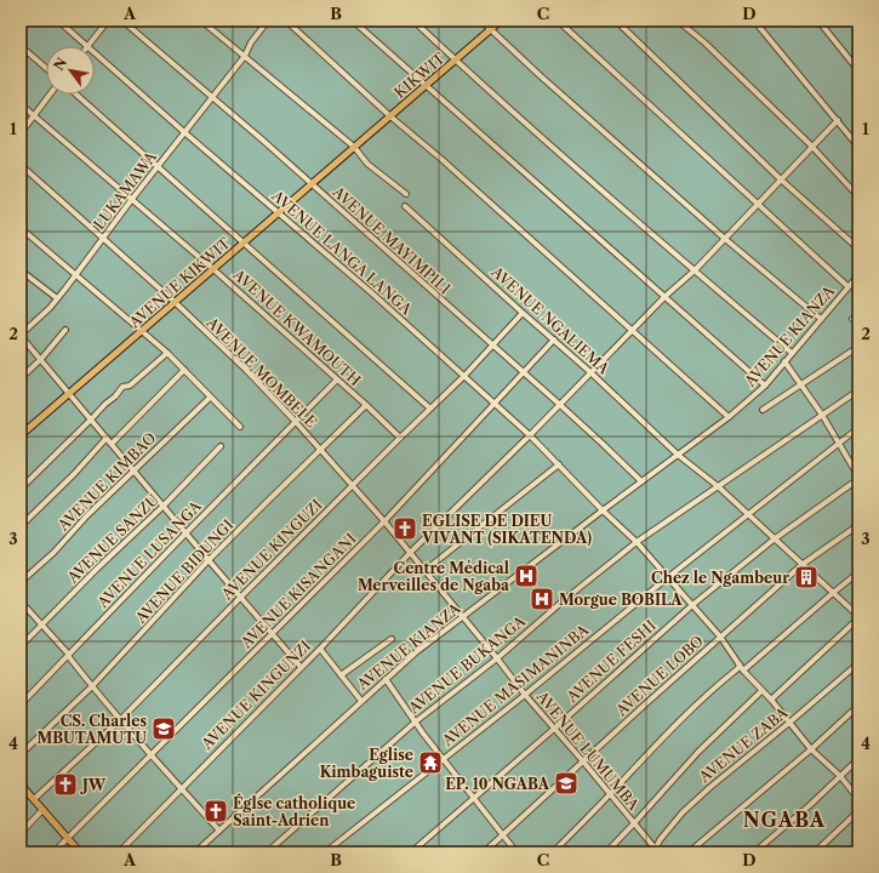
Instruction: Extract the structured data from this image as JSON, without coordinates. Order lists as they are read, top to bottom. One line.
{"streets":{"main road":["KIKWIT","AVENUE KIKWIT"],"street":["LUKAMAWA","AVENUE MAYIMPILI","AVENUE LANGA LANGA","AVENUE NGALIEMA","AVENUE KWAMOUTH","AVENUE KIANZA","AVENUE MOMBELE","AVENUE KIMBAO","AVENUE SANZU","AVENUE KINGUZI","AVENUE LUSANGA","AVENUE BIDUNGI","AVENUE KISANGANI","AVENUE FESHI","AVENUE BUKANGA","AVENUE LOBO","AVENUE MASIMANINBA","AVENUE KINGUNZI","AVENUE ZABA","AVENUE LUMUMBA"]},"crossings":[["KIKWIT","AVENUE KIKWIT"],["LUKAMAWA","AVENUE MAYIMPILI"],["LUKAMAWA","AVENUE LANGA LANGA"],["LUKAMAWA","AVENUE KWAMOUTH"],["LUKAMAWA","AVENUE MOMBELE"],["AVENUE MAYIMPILI","AVENUE KIKWIT"],["AVENUE MAYIMPILI","AVENUE KIANZA"],["AVENUE MAYIMPILI","AVENUE KINGUZI"],["AVENUE MAYIMPILI","AVENUE KISANGANI"],["AVENUE MAYIMPILI","AVENUE KINGUNZI"],["AVENUE LANGA LANGA","AVENUE KIKWIT"],["AVENUE LANGA LANGA","AVENUE KIANZA"],["AVENUE LANGA LANGA","AVENUE KINGUZI"],["AVENUE LANGA LANGA","AVENUE KISANGANI"],["AVENUE LANGA LANGA","AVENUE FESHI"],["AVENUE LANGA LANGA","AVENUE BUKANGA"],["AVENUE LANGA LANGA","AVENUE LOBO"],["AVENUE LANGA LANGA","AVENUE MASIMANINBA"],["AVENUE LANGA LANGA","AVENUE KINGUNZI"],["AVENUE LANGA LANGA","AVENUE ZABA"],["AVENUE KIKWIT","AVENUE KWAMOUTH"],["AVENUE KIKWIT","AVENUE MOMBELE"],["AVENUE NGALIEMA","AVENUE KIANZA"],["AVENUE NGALIEMA","AVENUE KINGUZI"],["AVENUE NGALIEMA","AVENUE KISANGANI"],["AVENUE NGALIEMA","AVENUE FESHI"],["AVENUE NGALIEMA","AVENUE BUKANGA"],["AVENUE NGALIEMA","AVENUE LOBO"],["AVENUE NGALIEMA","AVENUE MASIMANINBA"],["AVENUE NGALIEMA","AVENUE KINGUNZI"],["AVENUE KWAMOUTH","AVENUE KINGUZI"],["AVENUE KWAMOUTH","AVENUE LUSANGA"],["AVENUE KWAMOUTH","AVENUE BIDUNGI"],["AVENUE KIANZA","AVENUE MOMBELE"],["AVENUE KIANZA","AVENUE LUMUMBA"],["AVENUE MOMBELE","AVENUE KINGUZI"],["AVENUE MOMBELE","AVENUE LUSANGA"],["AVENUE MOMBELE","AVENUE BIDUNGI"],["AVENUE MOMBELE","AVENUE KISANGANI"],["AVENUE MOMBELE","AVENUE KINGUNZI"],["AVENUE MOMBELE","AVENUE LUMUMBA"],["AVENUE FESHI","AVENUE LUMUMBA"],["AVENUE BUKANGA","AVENUE LUMUMBA"],["AVENUE LOBO","AVENUE LUMUMBA"],["AVENUE MASIMANINBA","AVENUE LUMUMBA"],["AVENUE ZABA","AVENUE LUMUMBA"]],"districts":["NGABA"],"places":{"church":["EGLISE DE DIEU VIVANT (SIKATENDA)","JW","Églse catholique Saint-Adrien"],"hospital":["Centre Médical Merveilles de Ngaba","Morgue BOBILA"],"building":["Chez le Ngambeur"],"school or university":["CS. Charles MBUTAMUTU","EP. 10 NGABA"],"temple":["Eglise Kimbaguiste"]},"north":"top left","grid":{"columns":["A","B","C","D"],"rows":["1","2","3","4"]}}
